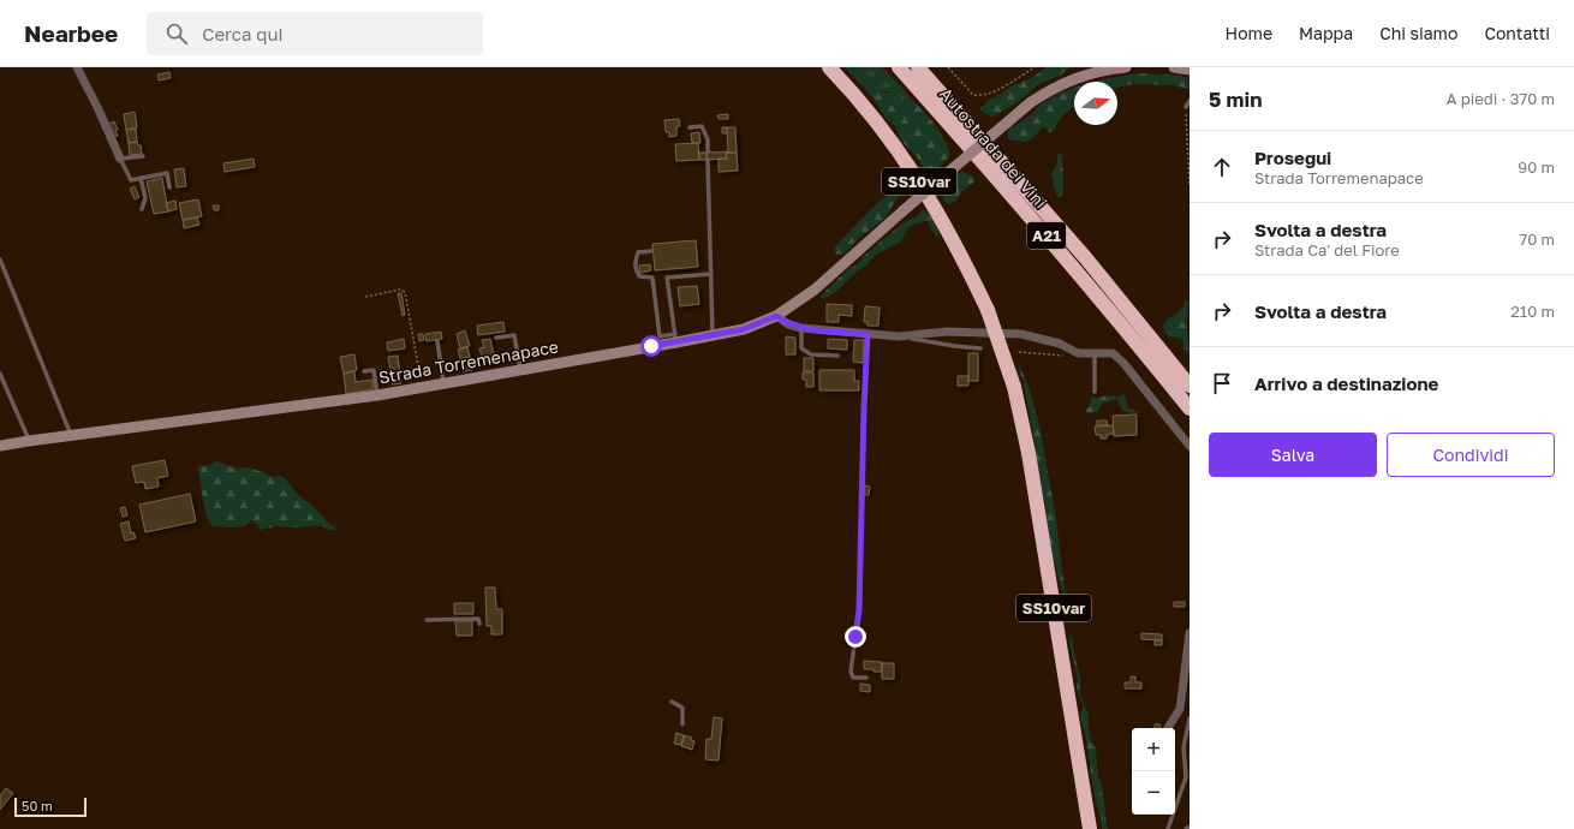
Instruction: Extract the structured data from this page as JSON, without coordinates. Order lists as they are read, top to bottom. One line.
{"streets":{"highway":["Autostrada dei Vini","SS10var","A21"],"street":["Strada Torremenapace"]},"scale_bar":"50 m","north":"right","page":{"header":"Nearbee","search":"Cerca qui","nav":["Home","Mappa","Chi siamo","Contatti"],"heading":["5 min","A piedi · 370 m"],"list":[["Prosegui","Strada Torremenapace","90 m"],["Svolta a destra","Strada Ca' del Fiore","70 m"],["Svolta a destra","210 m"],"Arrivo a destinazione"],"buttons":["Salva","Condividi"],"map_buttons":["+","−"],"scale":"50 m"}}
